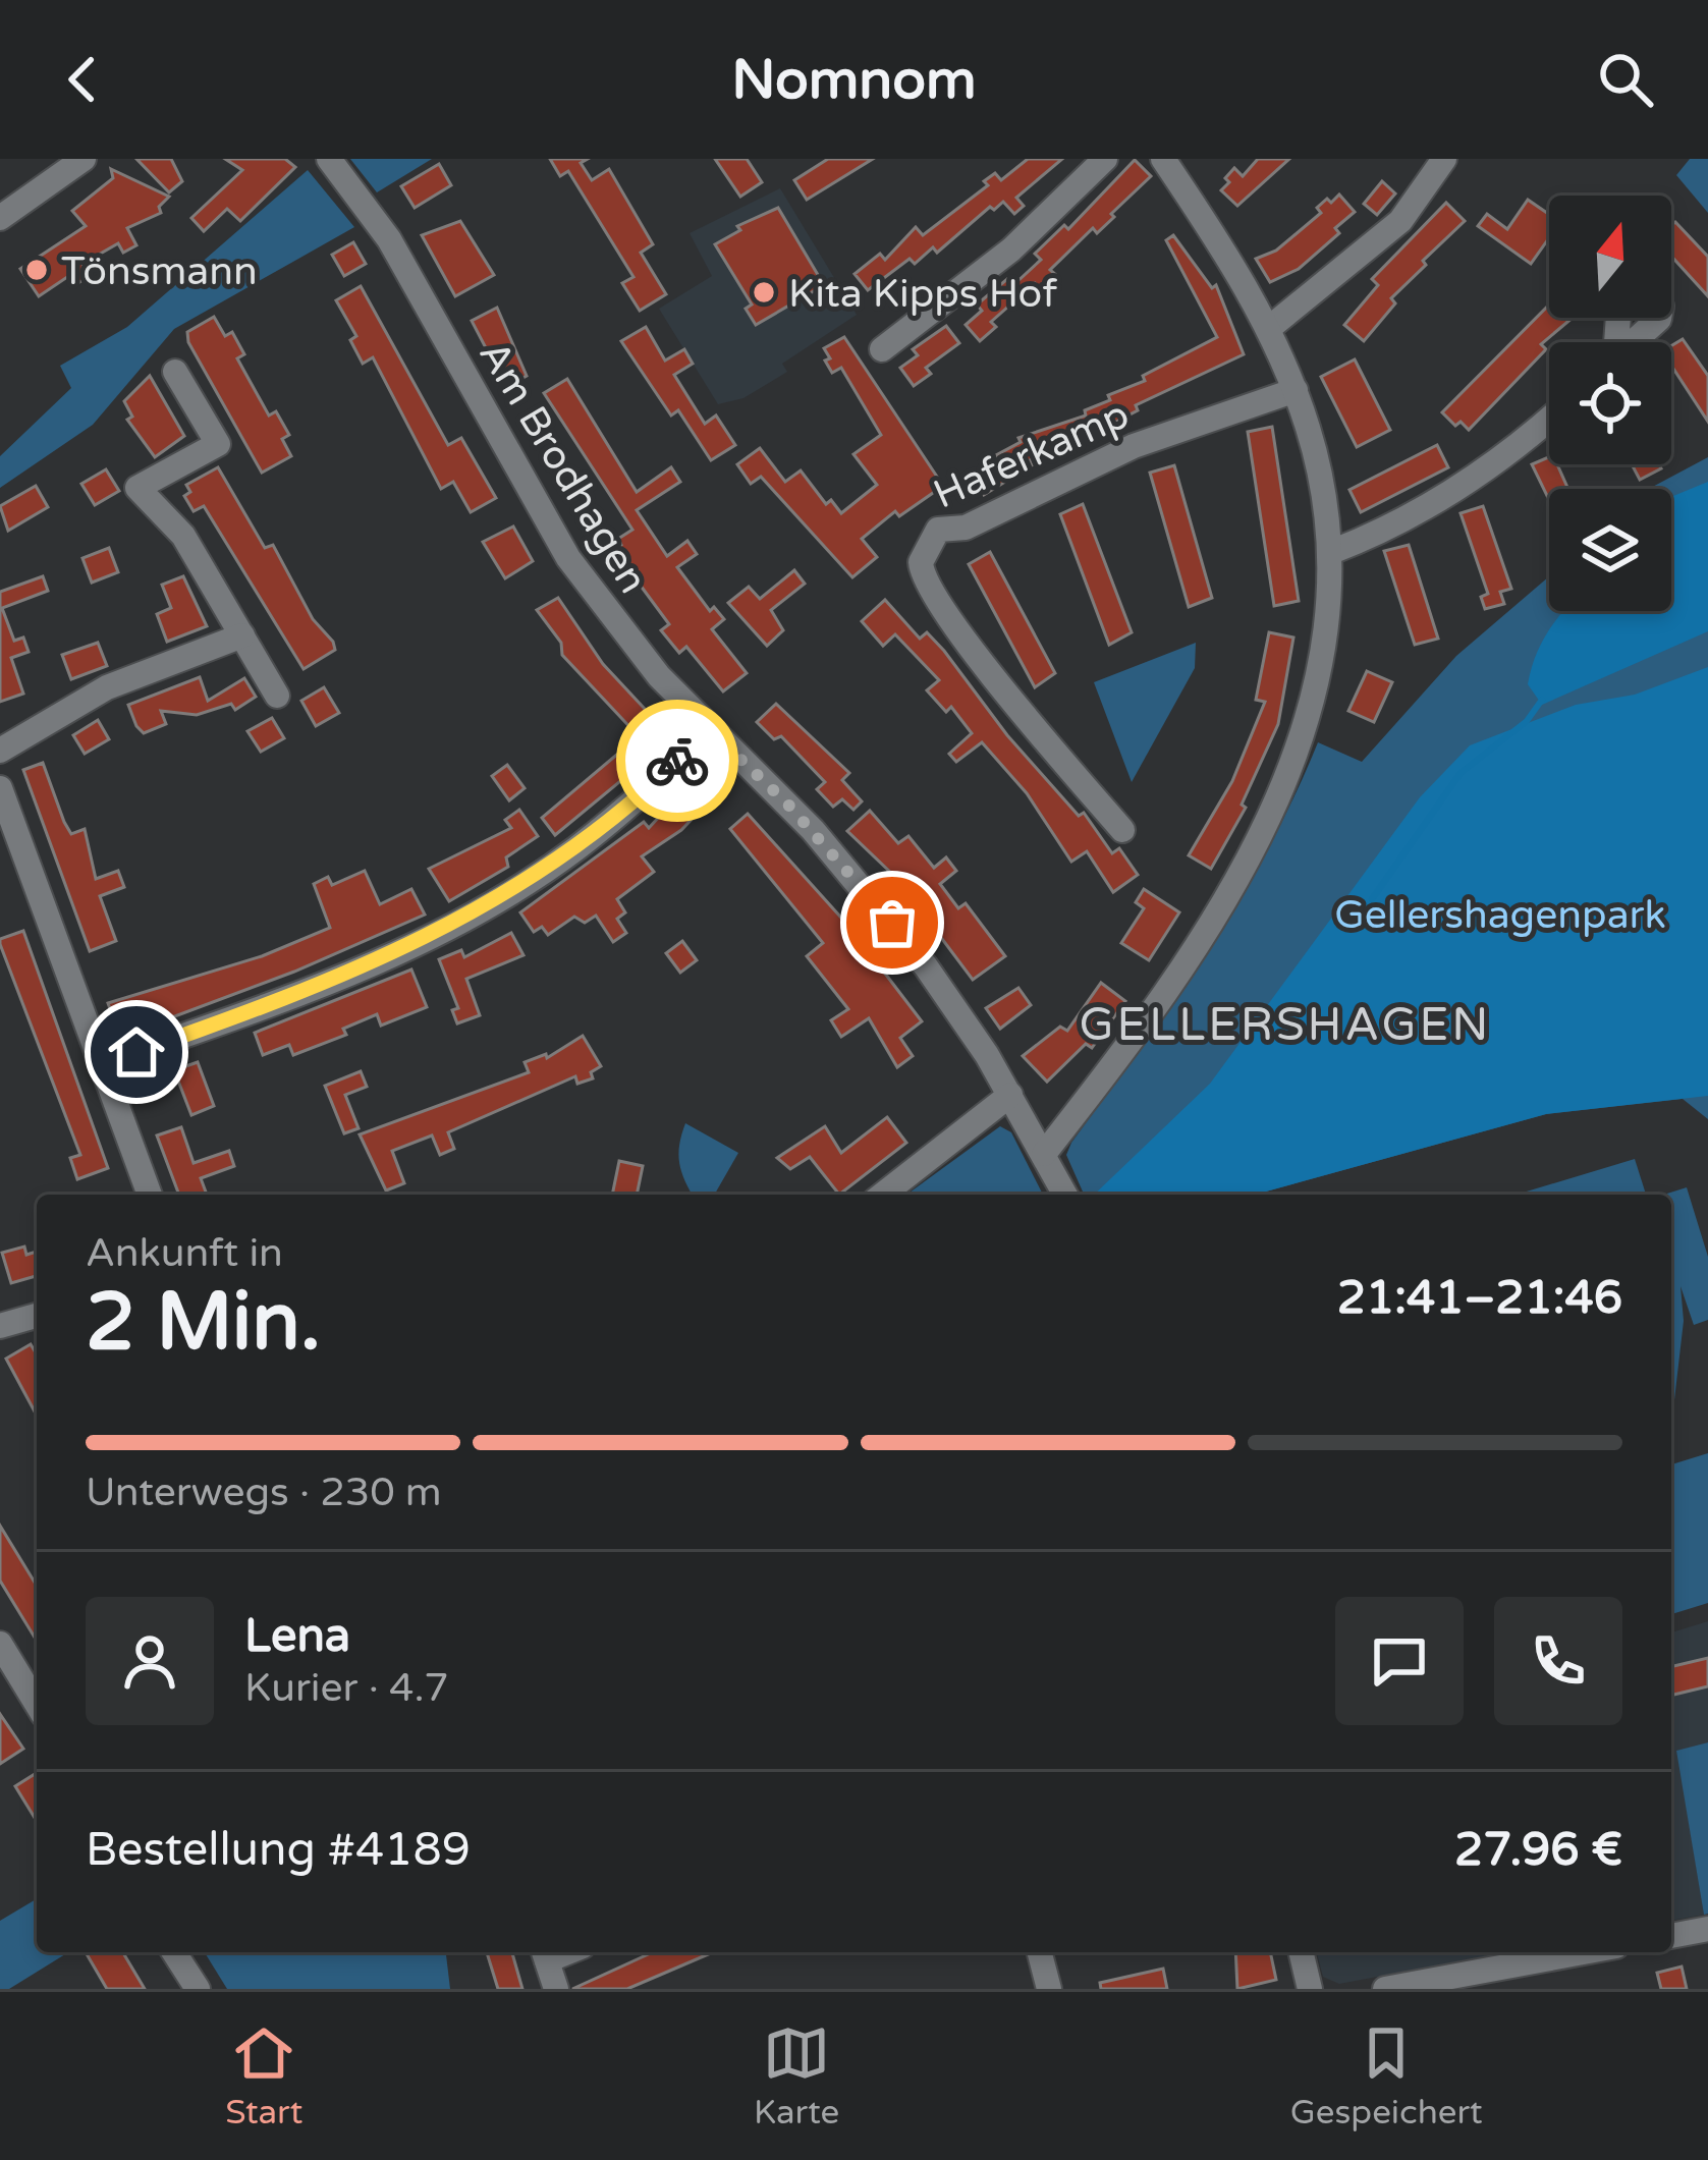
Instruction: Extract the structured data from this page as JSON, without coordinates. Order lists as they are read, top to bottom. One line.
{"streets":{"street":["Haferkamp","Am Brodhagen"]},"districts":["GELLERSHAGEN"],"parks":["Gellershagenpark"],"places":["Tönsmann","Kita Kipps Hof"],"north":"top","page":{"header":"Nomnom","heading":["2 Min.","Ankunft in","21:41–21:46"],"panel":["Lena","Kurier · 4.7","Bestellung #4189","27.96 €"],"bar":"Unterwegs · 230 m","tabs":["Start","Karte","Gespeichert"]}}
